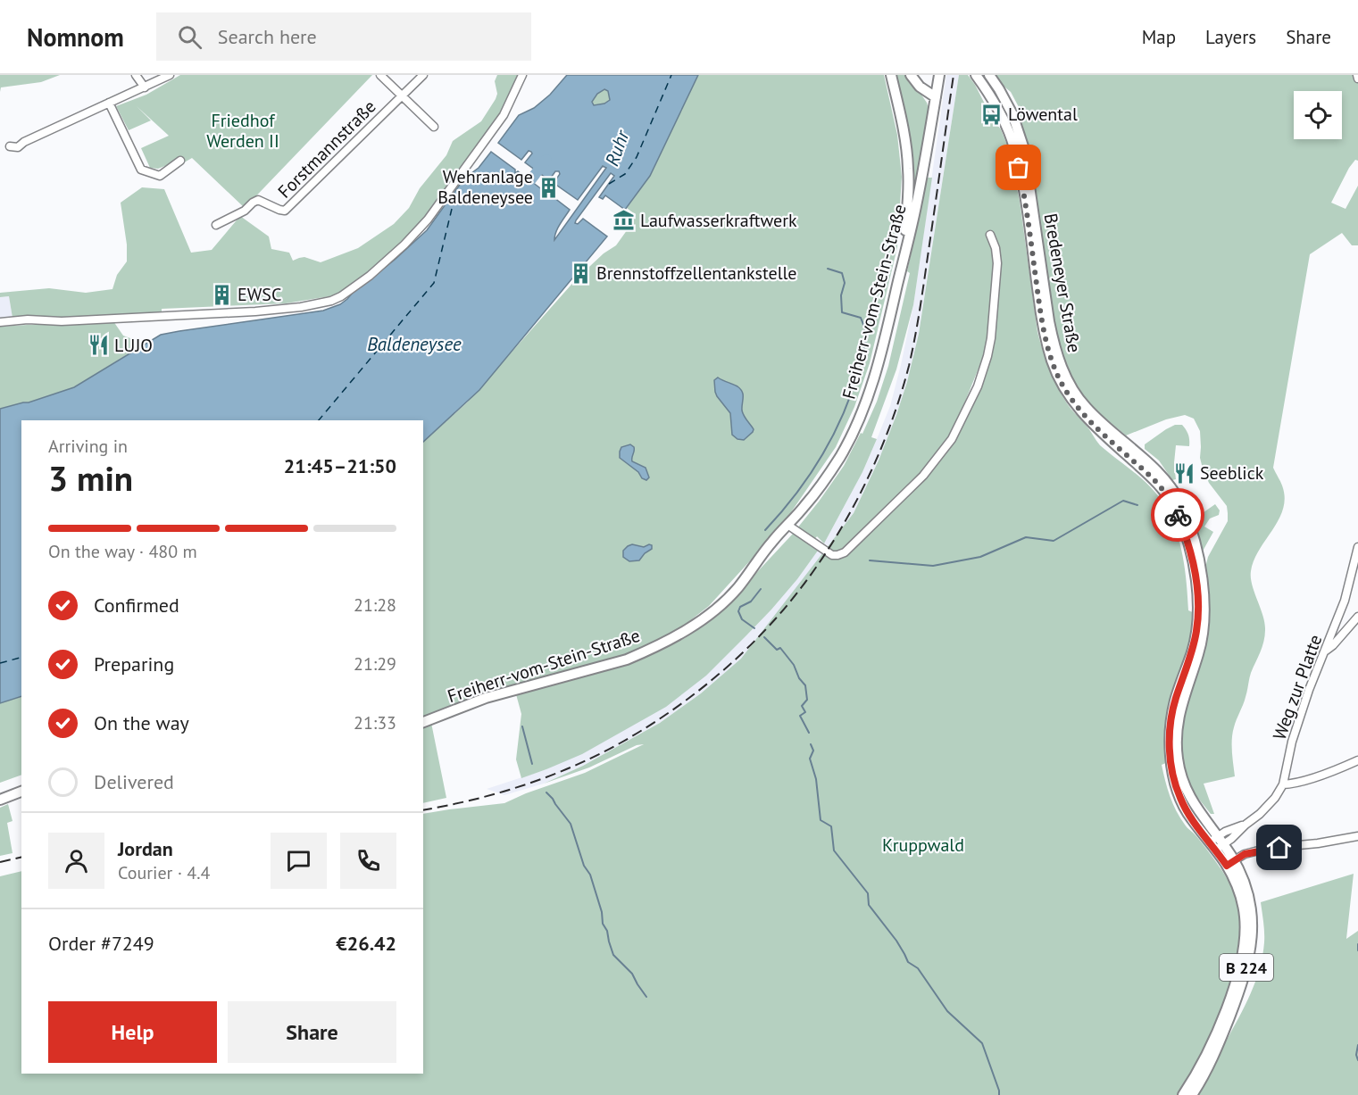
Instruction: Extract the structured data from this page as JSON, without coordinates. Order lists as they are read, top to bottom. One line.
{"streets":{"main road":["Bredeneyer Straße","Freiherr-vom-Stein-Straße","B 224"],"street":["Forstmannstraße","Weg zur Platte"]},"crossings":[["Bredeneyer Straße","Weg zur Platte"]],"water":["Ruhr","Baldeneysee"],"parks":["Friedhof Werden II","Kruppwald"],"places":{"bus stop":["Löwental"],"building":["Wehranlage Baldeneysee","Brennstoffzellentankstelle","EWSC"],"museum":["Laufwasserkraftwerk"],"restaurant":["LUJO","Seeblick"]},"page":{"header":"Nomnom","search":"Search here","nav":["Map","Layers","Share"],"heading":["3 min","Arriving in","21:45–21:50"],"panel":["Jordan","Courier · 4.4","Order #7249","€26.42"],"bar":"On the way · 480 m","list":[["Confirmed","21:28"],["Preparing","21:29"],["On the way","21:33"],"Delivered"],"buttons":["Help","Share"]}}
